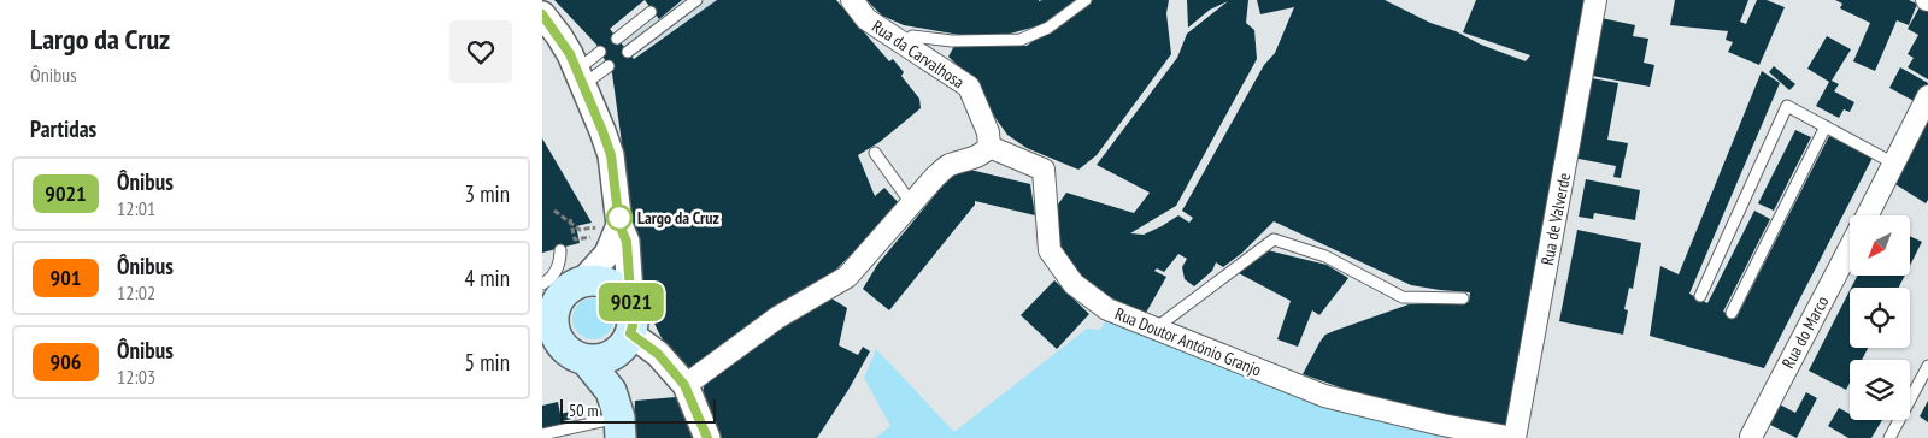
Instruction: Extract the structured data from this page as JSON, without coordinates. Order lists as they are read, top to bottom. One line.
{"streets":{"street":["Rua da Carvalhosa","Rua de Valverde","Rua do Marco","Rua Doutor António Granjo"]},"crossings":[["Rua da Carvalhosa","Rua Doutor António Granjo"],["Rua de Valverde","Rua Doutor António Granjo"]],"places":["Largo da Cruz"],"lines":["bus line 9021"],"scale_bar":"50 m","north":"bottom left","page":{"heading":[["Largo da Cruz","Ônibus"],"Partidas"],"on_map":"9021","list":[{"mark":"9021","name":"Ônibus","note":"12:01","value":"3 min"},{"mark":"901","name":"Ônibus","note":"12:02","value":"4 min"},{"mark":"906","name":"Ônibus","note":"12:03","value":"5 min"}],"scale":"50 m"}}
